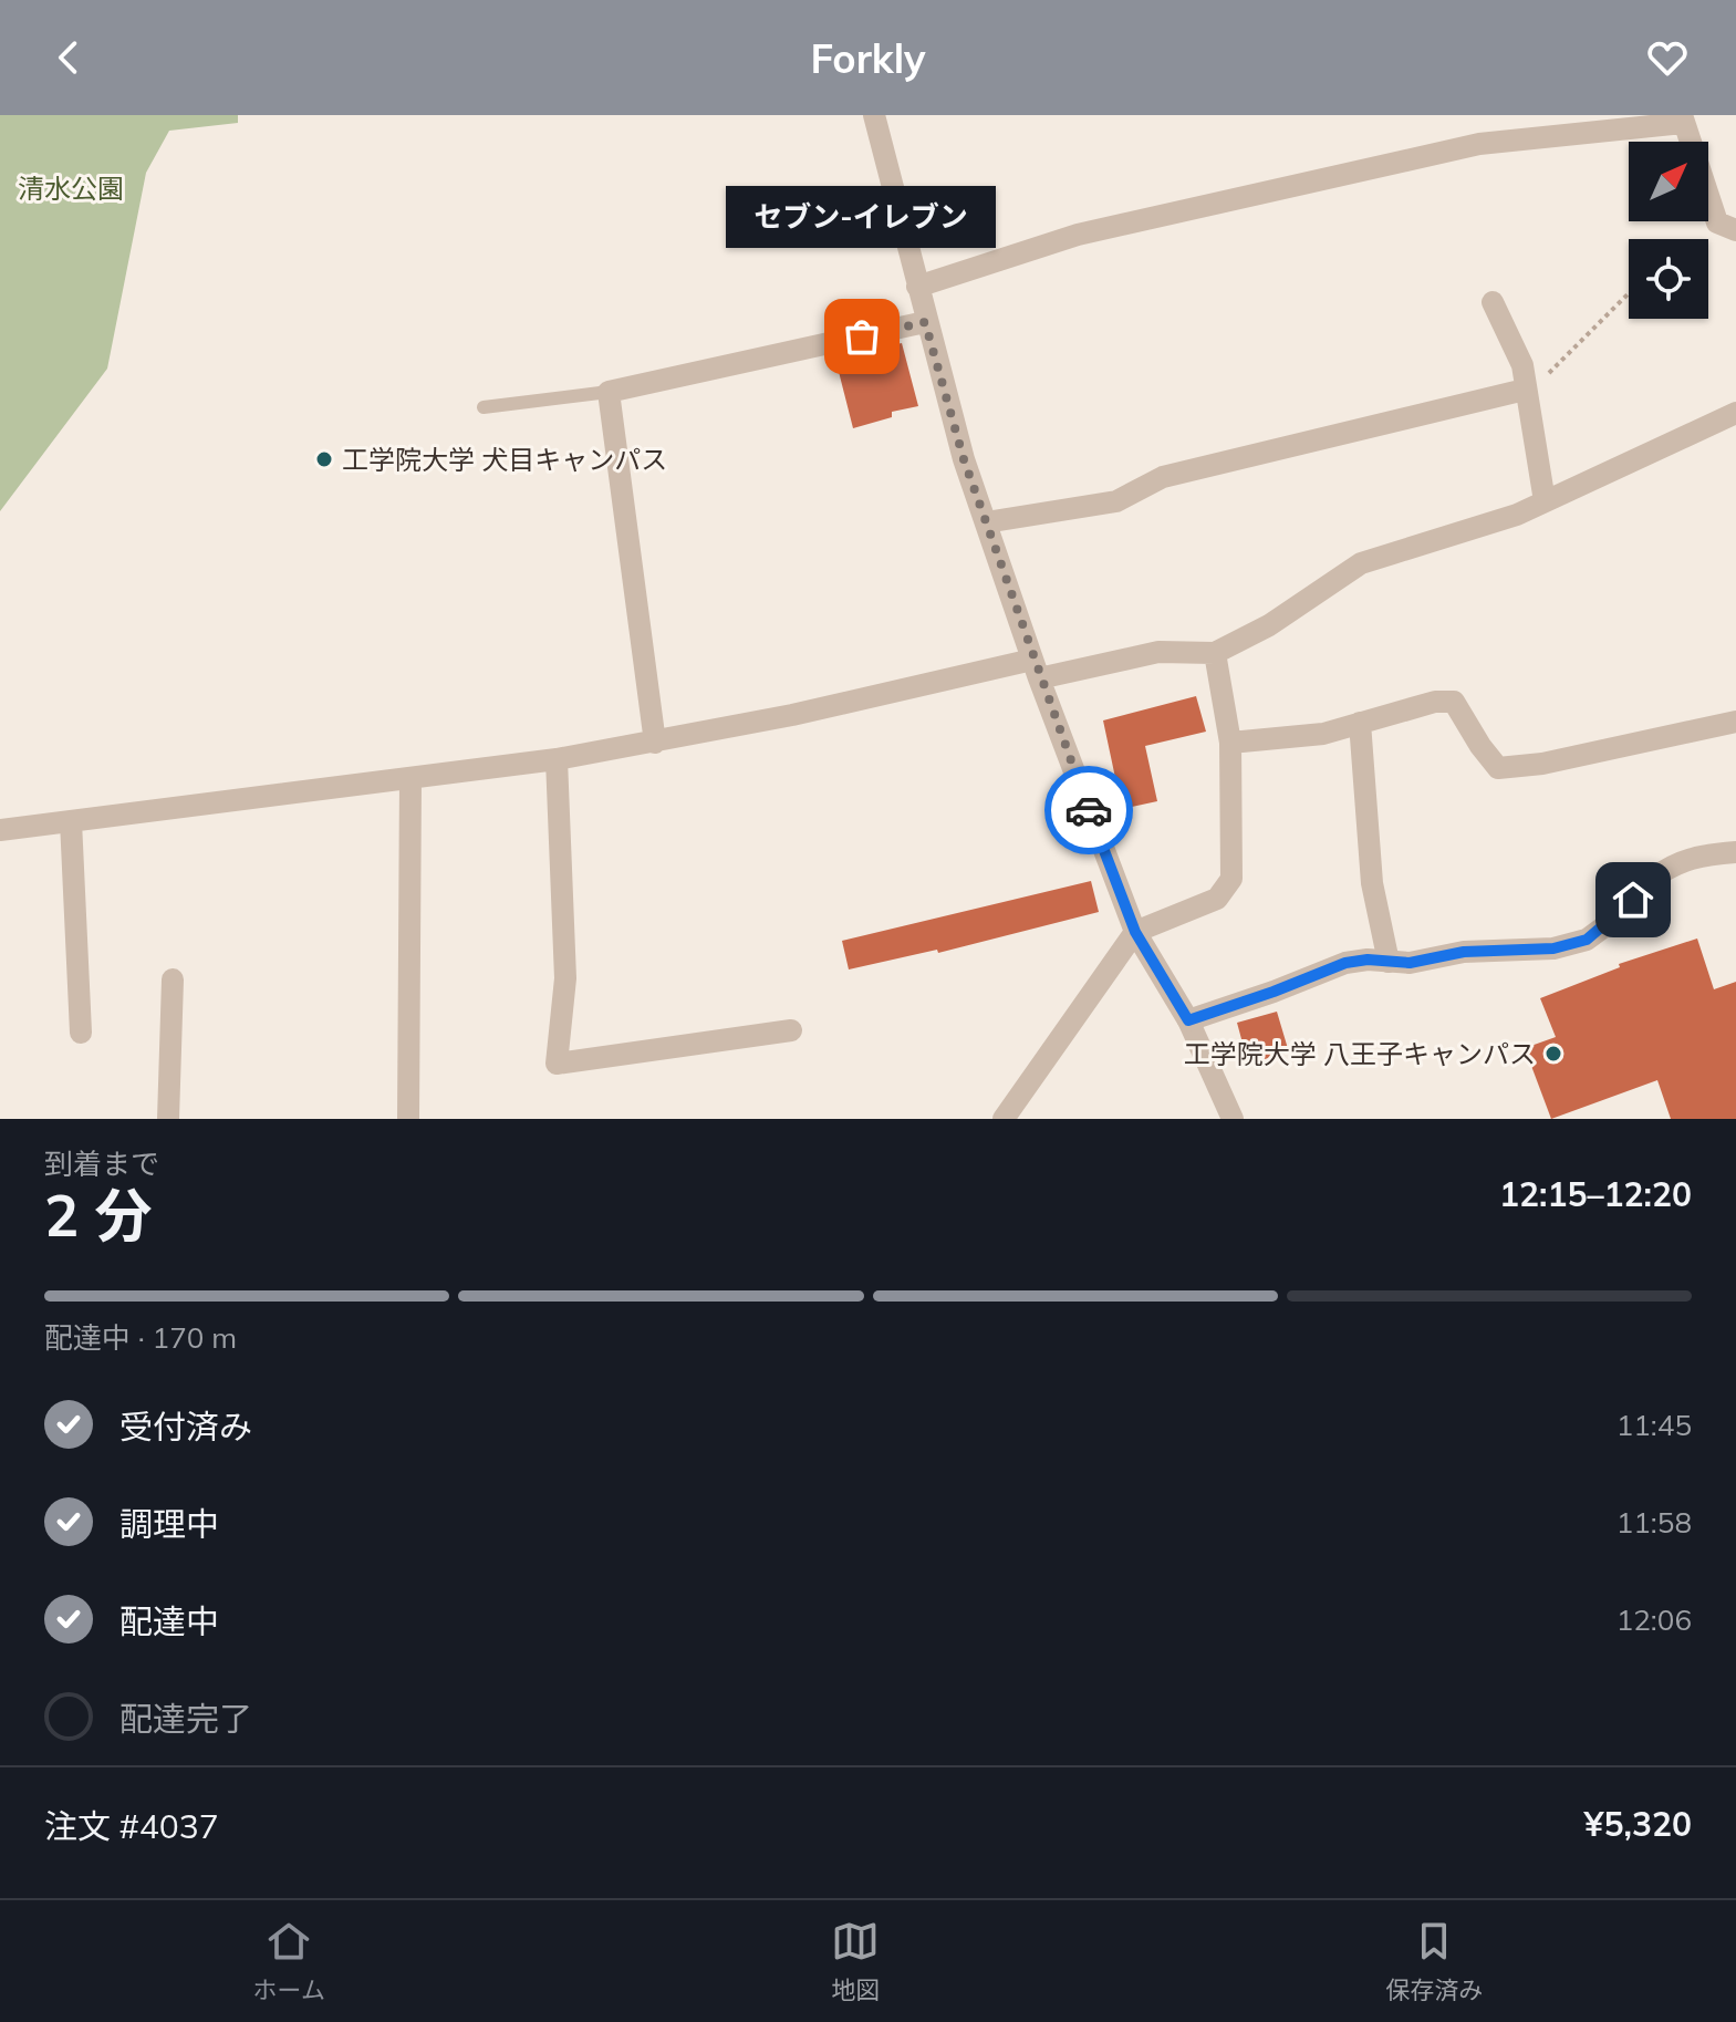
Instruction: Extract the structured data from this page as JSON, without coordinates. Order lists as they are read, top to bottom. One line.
{"parks":["清水公園"],"places":["セブン-イレブン","工学院大学 犬目キャンパス","工学院大学 八王子キャンパス"],"north":"top right","page":{"header":"Forkly","bubble":"セブン-イレブン","heading":["2 分","到着まで","12:15–12:20"],"panel":["注文 #4037","¥5,320"],"bar":"配達中 · 170 m","list":[["受付済み","11:45"],["調理中","11:58"],["配達中","12:06"],"配達完了"],"tabs":["ホーム","地図","保存済み"]}}
